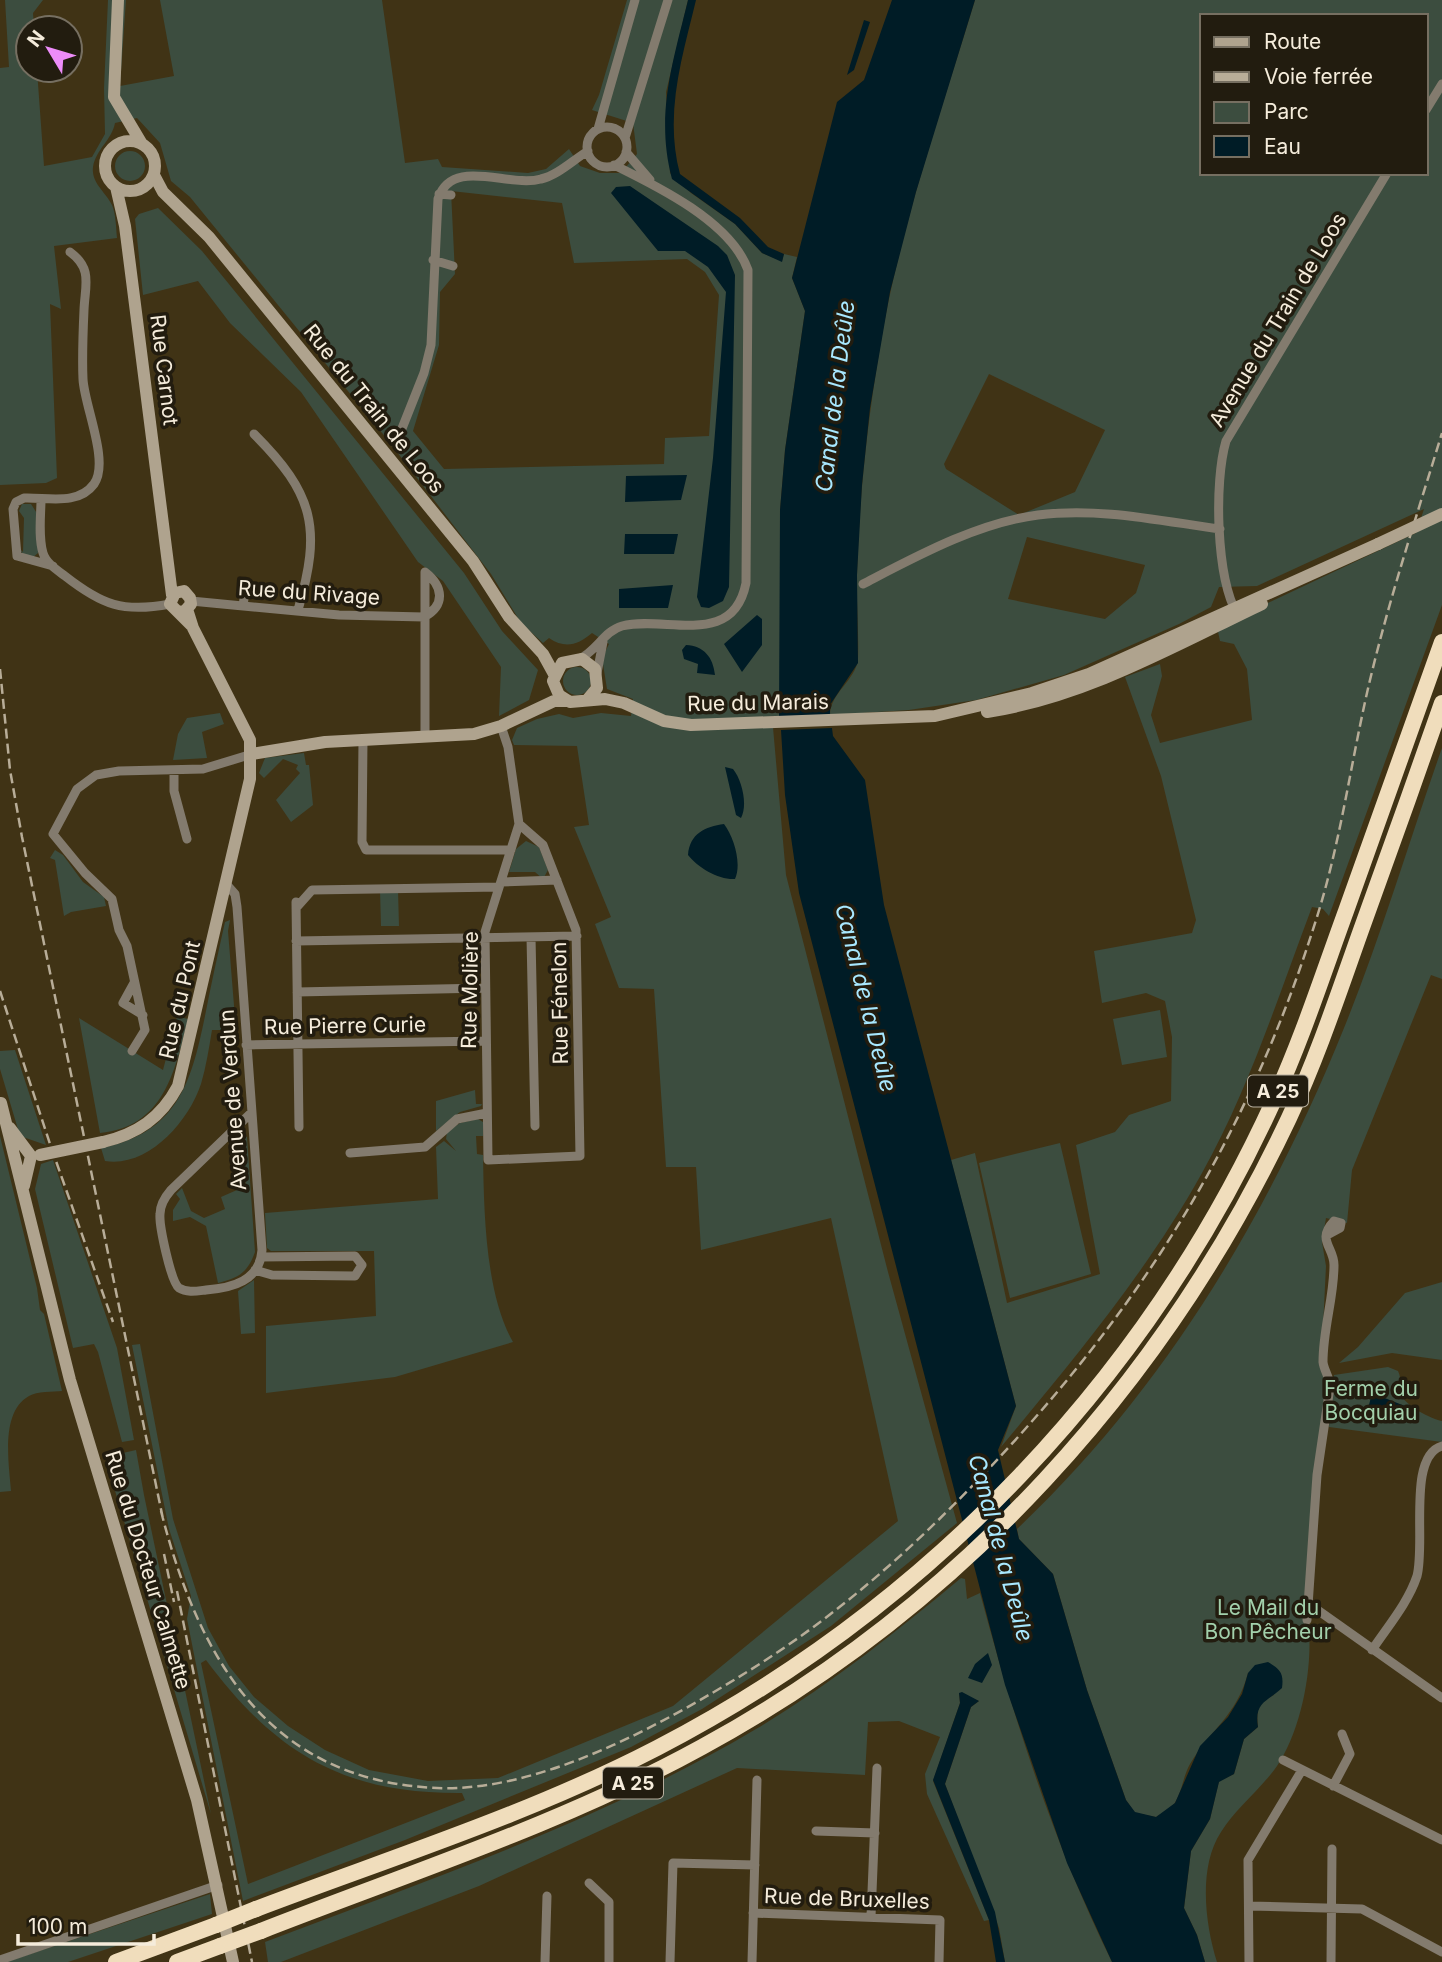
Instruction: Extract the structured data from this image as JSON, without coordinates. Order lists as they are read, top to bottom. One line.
{"streets":{"highway":["A 25"],"street":["Avenue du Train de Loos","Rue Carnot","Rue du Train de Loos","Rue du Rivage","Rue du Marais","Rue Molière","Rue du Pont","Rue Fénelon","Rue Pierre Curie","Avenue de Verdun","Rue du Docteur Calmette","Rue de Bruxelles"]},"crossings":[["Avenue du Train de Loos","Rue du Marais"],["Rue Carnot","Rue du Train de Loos"],["Rue Carnot","Rue du Rivage"],["Rue Carnot","Rue du Pont"],["Rue du Train de Loos","Rue du Marais"],["Rue Molière","Rue Fénelon"],["Rue Molière","Rue Pierre Curie"],["Rue du Pont","Avenue de Verdun"],["Rue du Pont","Rue du Docteur Calmette"],["Rue Pierre Curie","Avenue de Verdun"]],"water":["Canal de la Deûle"],"parks":["Ferme du Bocquiau","Le Mail du Bon Pêcheur"],"legend":["Route","Voie ferrée","Parc","Eau"],"scale_bar":"100 m","north":"top left"}
